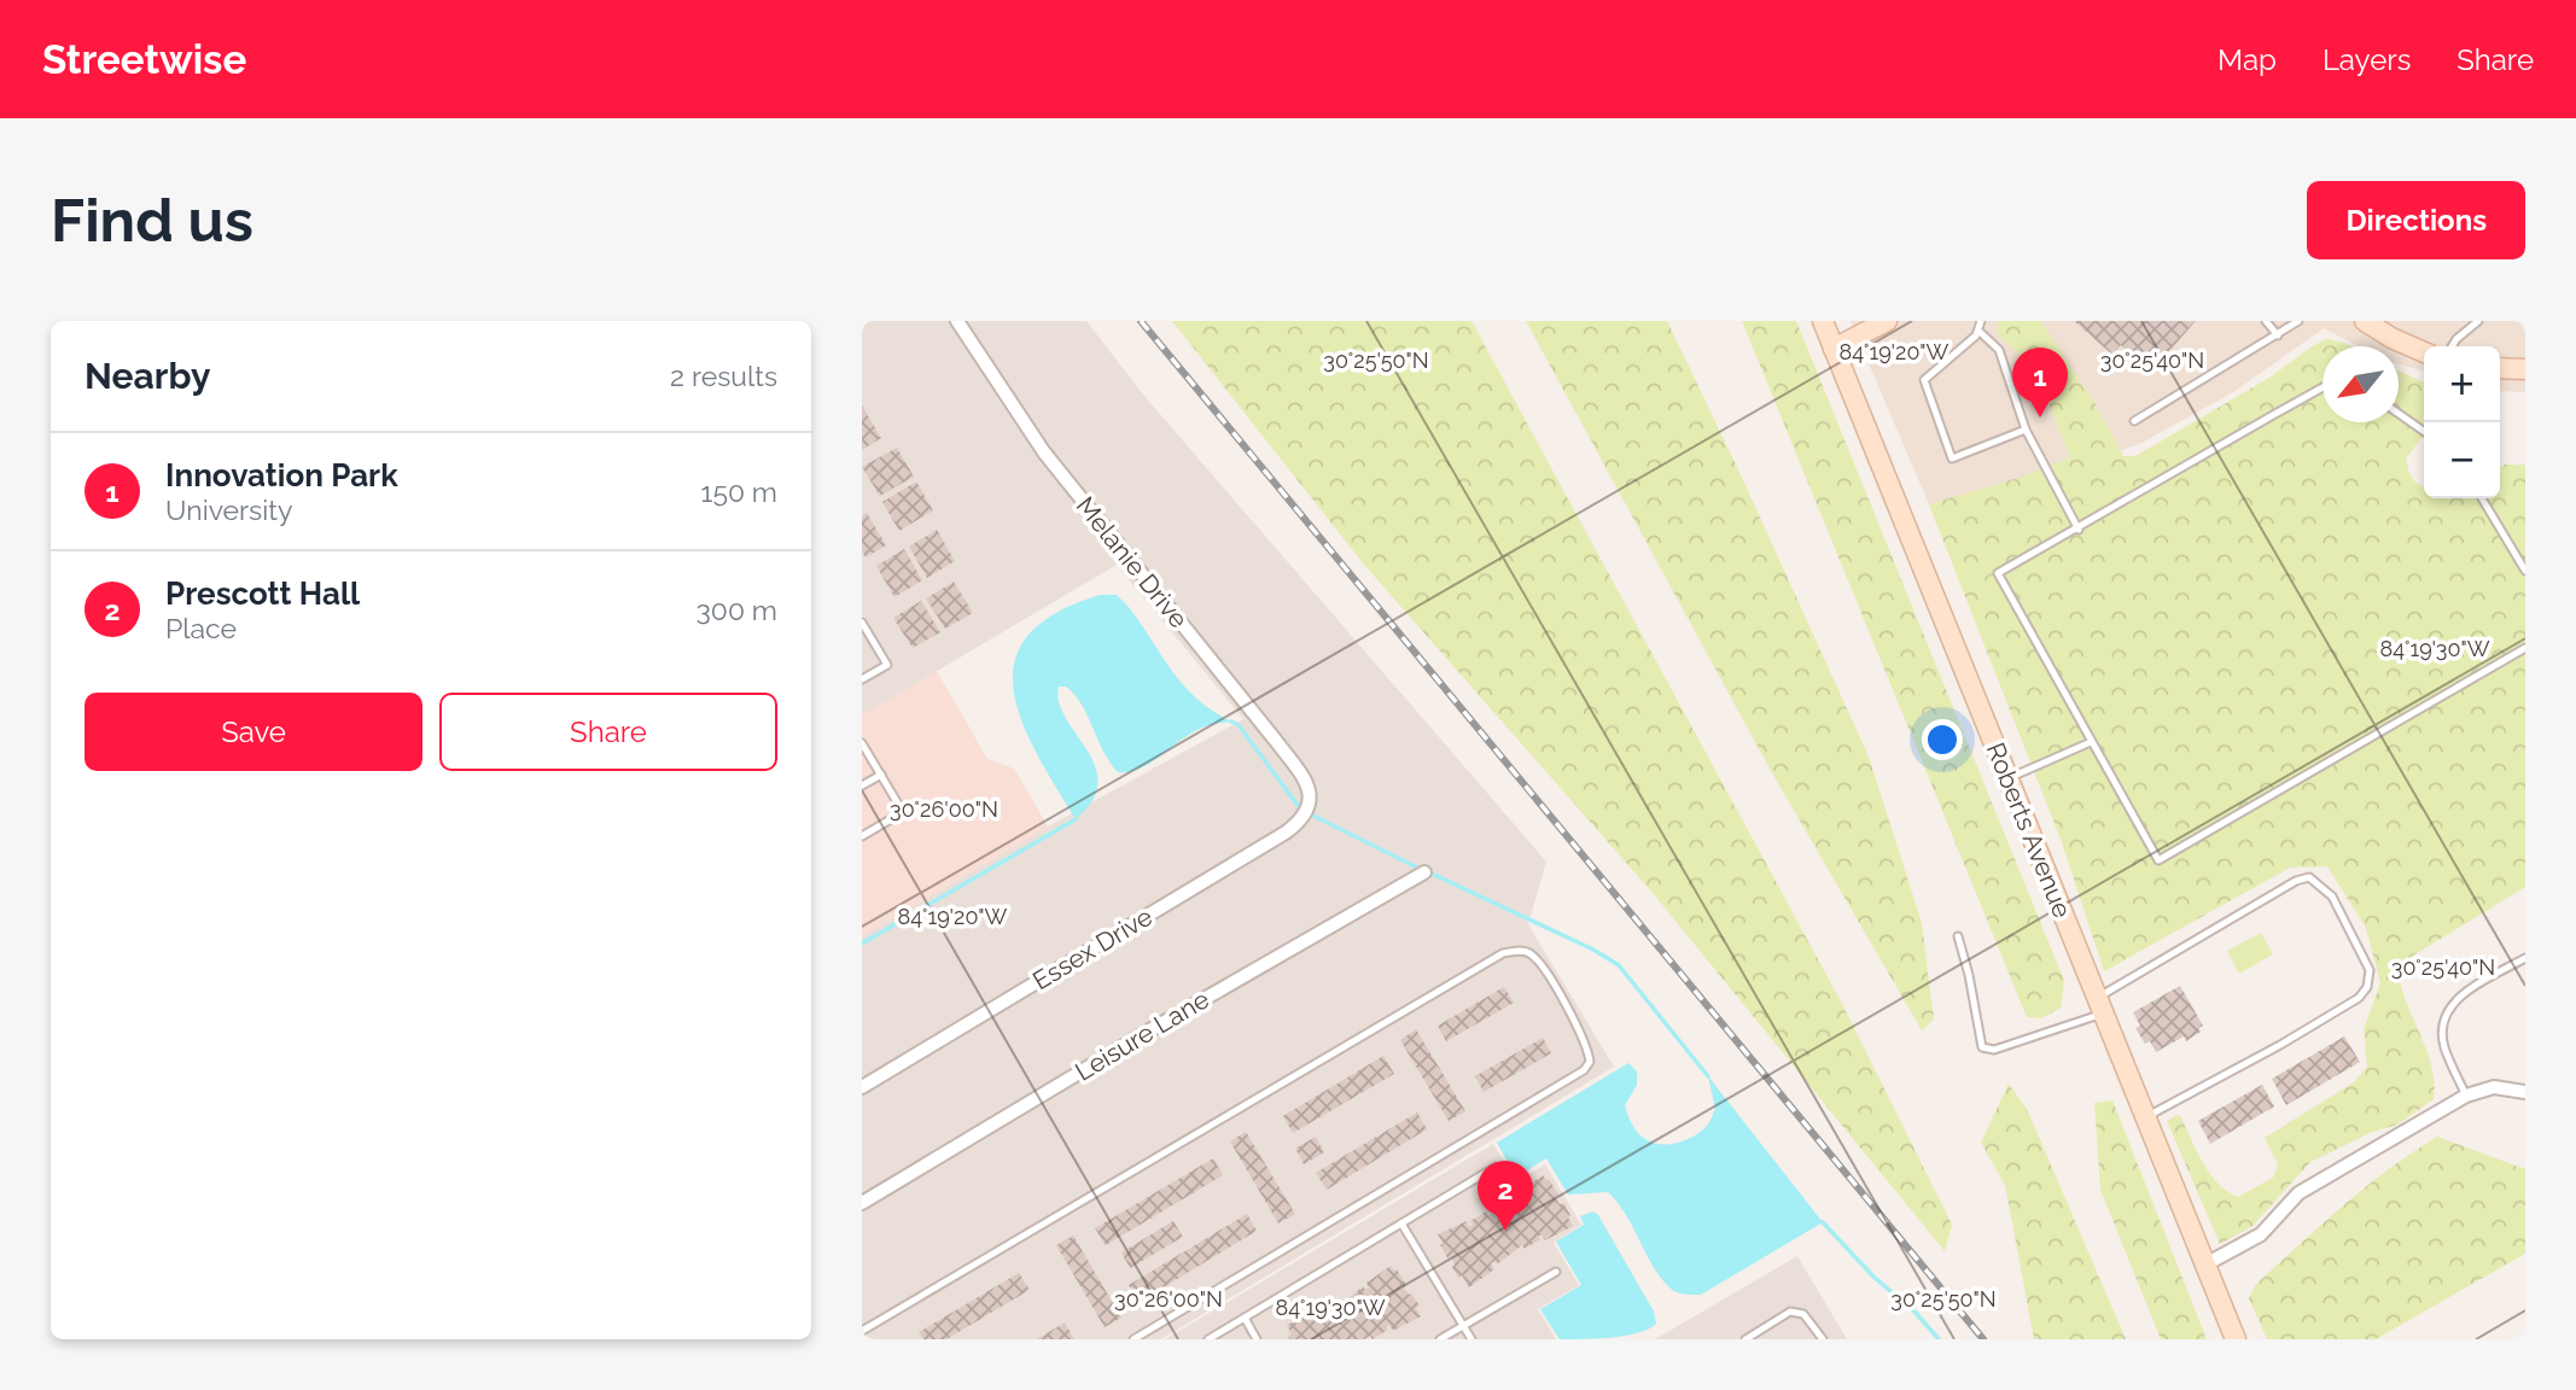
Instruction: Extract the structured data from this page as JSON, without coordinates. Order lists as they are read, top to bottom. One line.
{"streets":{"street":["Melanie Drive","Roberts Avenue","Essex Drive","Leisure Lane"]},"crossings":[["Melanie Drive","Essex Drive"]],"north":"bottom left","page":{"header":"Streetwise","nav":["Map","Layers","Share"],"buttons":["Directions",["Save","Share"]],"title":"Find us","heading":["Nearby","2 results"],"map_buttons":["+","−"],"pins":["1","2"],"list":[{"mark":"1","name":"Innovation Park","note":"University","value":"150 m"},{"mark":"2","name":"Prescott Hall","note":"Place","value":"300 m"}]},"coordinates":["84°19'20\"W","30°25'50\"N","30°25'40\"N","84°19'30\"W","30°26'00\"N"]}
